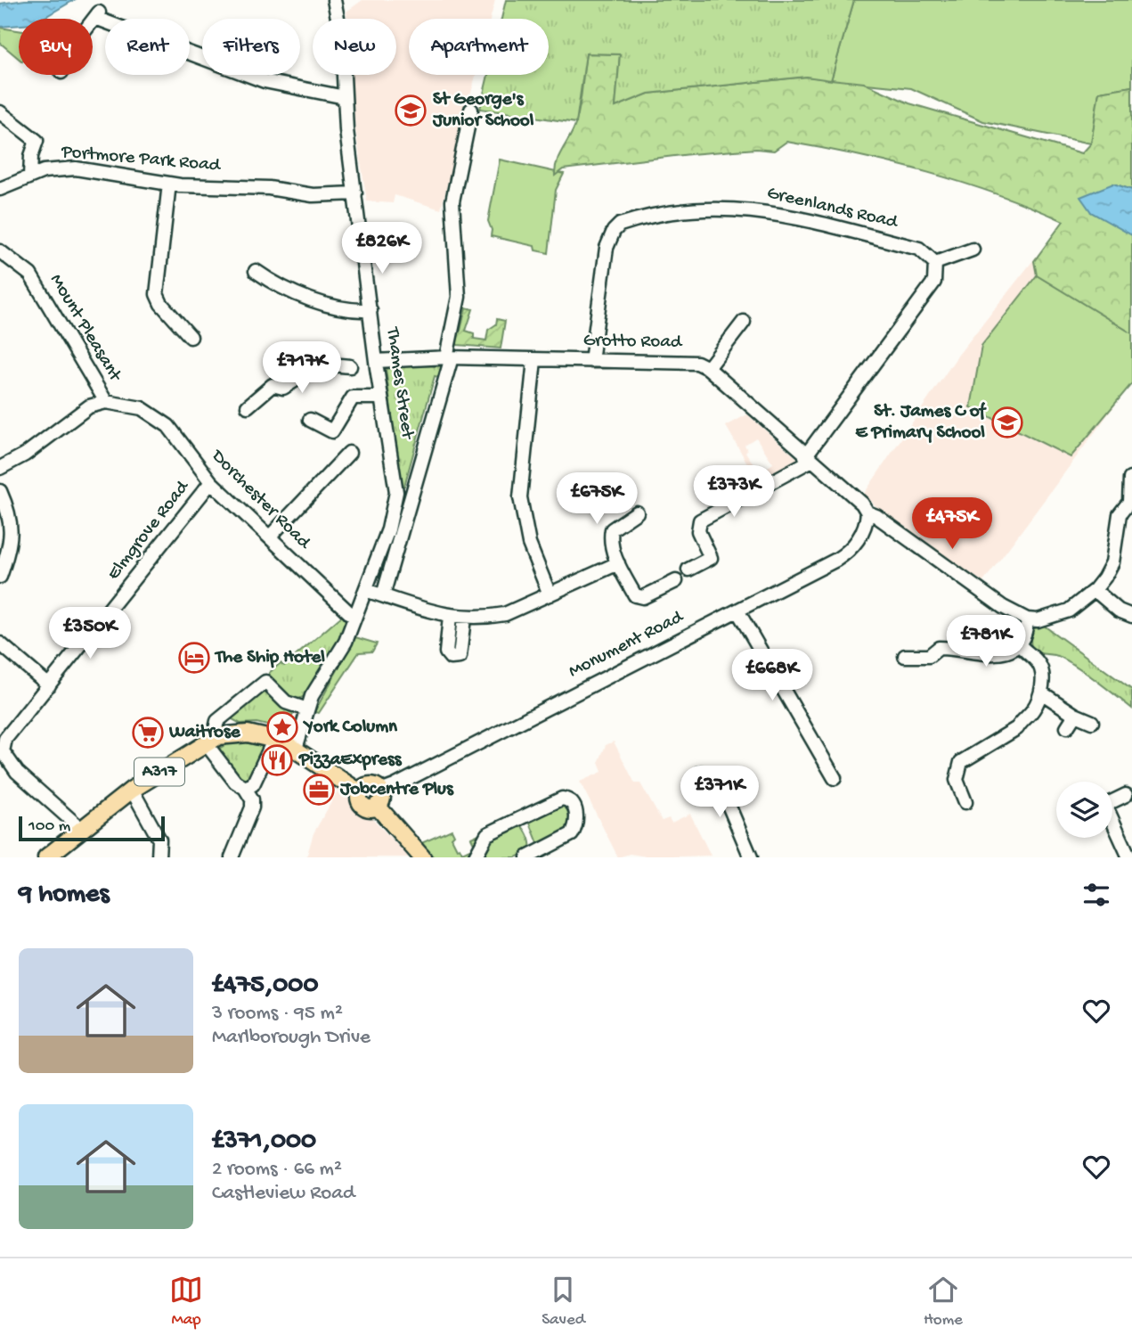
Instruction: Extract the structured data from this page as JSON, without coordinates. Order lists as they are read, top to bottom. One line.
{"streets":{"main road":["A317"],"street":["Portmore Park Road","Greenlands Road","Mount Pleasant","Grotto Road","Thames Street","Dorchester Road","Elmgrove Road","Monument Road"]},"crossings":[["Portmore Park Road","Thames Street"],["Greenlands Road","Grotto Road"],["Mount Pleasant","Dorchester Road"],["Grotto Road","Thames Street"],["Thames Street","Dorchester Road"],["Thames Street","A317"],["Dorchester Road","Elmgrove Road"],["Elmgrove Road","A317"],["Monument Road","A317"]],"places":{"school or university":["St George's Junior School","St. James C of E Primary School"],"hotel":["The Ship Hotel"],"place":["York Column"],"supermarket":["Waitrose"],"restaurant":["PizzaExpress"],"office":["Jobcentre Plus"]},"scale_bar":"100 m","page":{"chip":["Buy","Rent","Filters","New","Apartment"],"price":["£826K","£717K","£373K","£675K","£475K","£350K","£781K","£668K","£371K"],"scale":"100 m","heading":"9 homes","list":[{"name":"£475,000","note":"3 rooms · 95 m² · Marlborough Drive"},{"name":"£371,000","note":"2 rooms · 66 m² · Castleview Road"}],"tabs":["Map","Saved","Home"]}}
